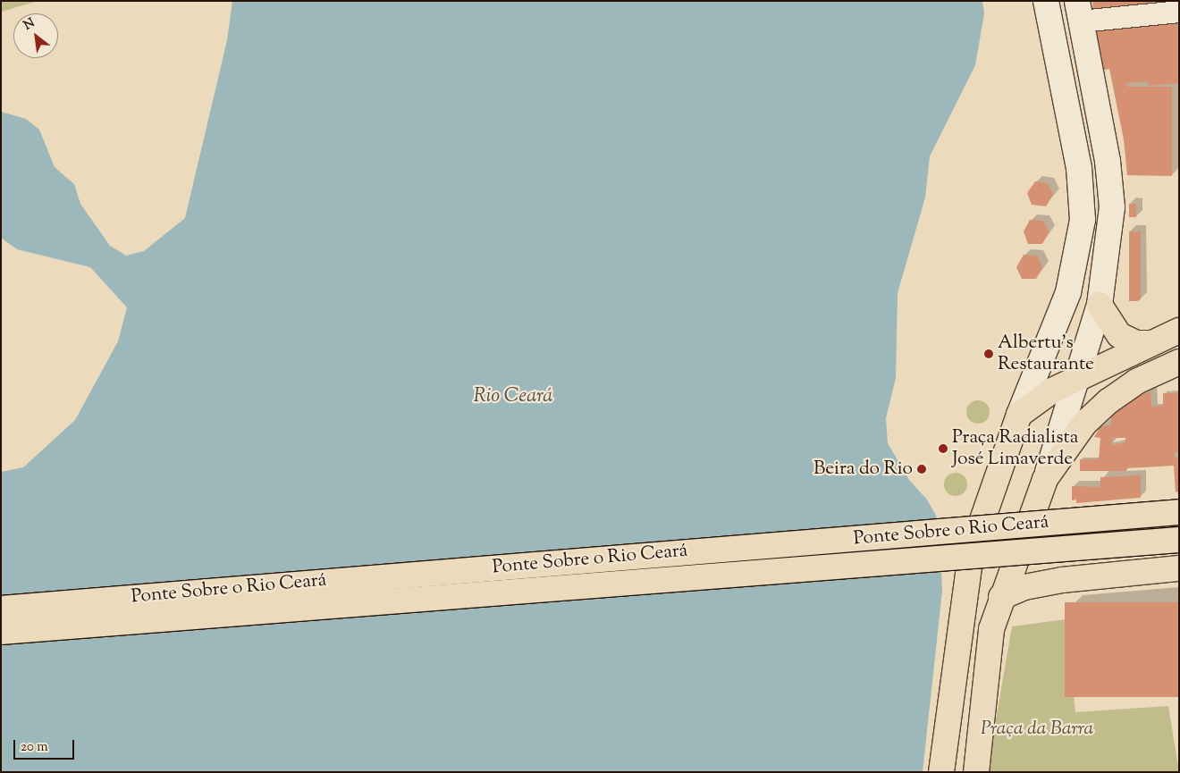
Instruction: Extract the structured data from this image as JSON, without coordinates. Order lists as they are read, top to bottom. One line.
{"streets":{"main road":["Ponte Sobre o Rio Ceará"]},"water":["Rio Ceará"],"parks":["Praça da Barra"],"places":["Albertu's Restaurante","Praça Radialista José Limaverde","Beira do Rio"],"scale_bar":"20 m","north":"top left"}
